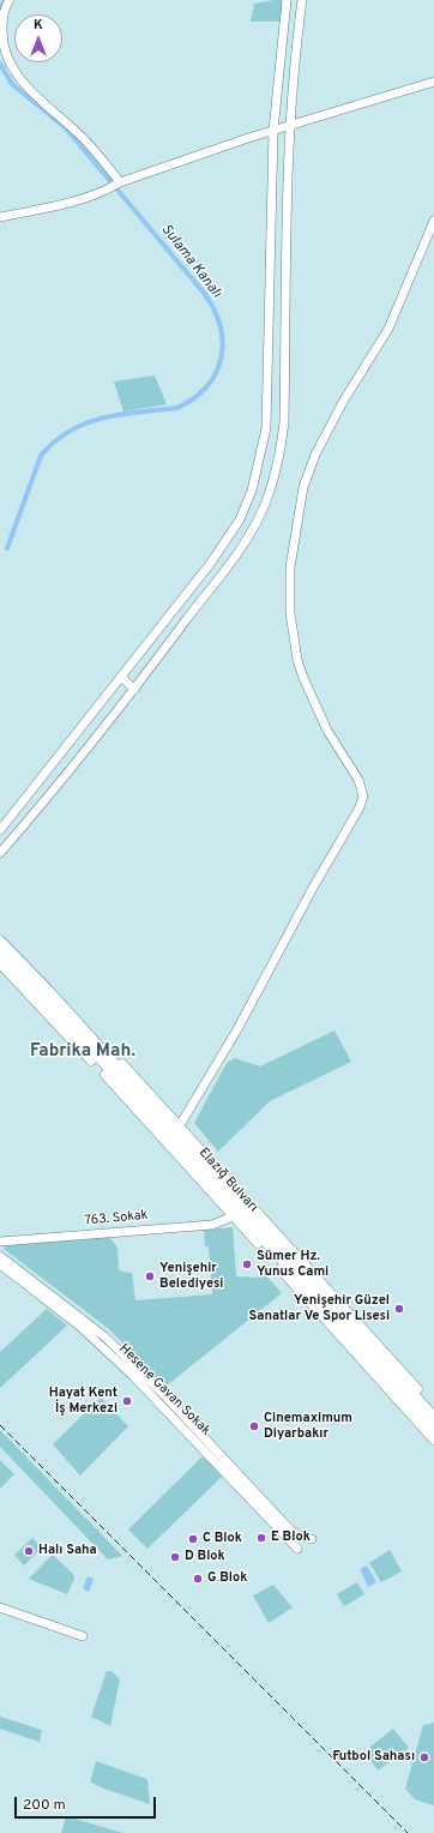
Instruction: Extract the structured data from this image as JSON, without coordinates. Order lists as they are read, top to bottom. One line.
{"streets":{"highway":["Elazığ Bulvarı"],"street":["763. Sokak","Hesene Gavan Sokak"]},"districts":["Fabrika Mah."],"water":["Sulama Kanalı"],"places":["Sümer Hz. Yunus Cami","Yenişehir Belediyesi","Yenişehir Güzel Sanatlar Ve Spor Lisesi","Hayat Kent İş Merkezi","Cinemaximum Diyarbakır","E Blok","C Blok","Halı Saha","D Blok","G Blok","Futbol Sahası"],"scale_bar":"200 m","north":"top"}
